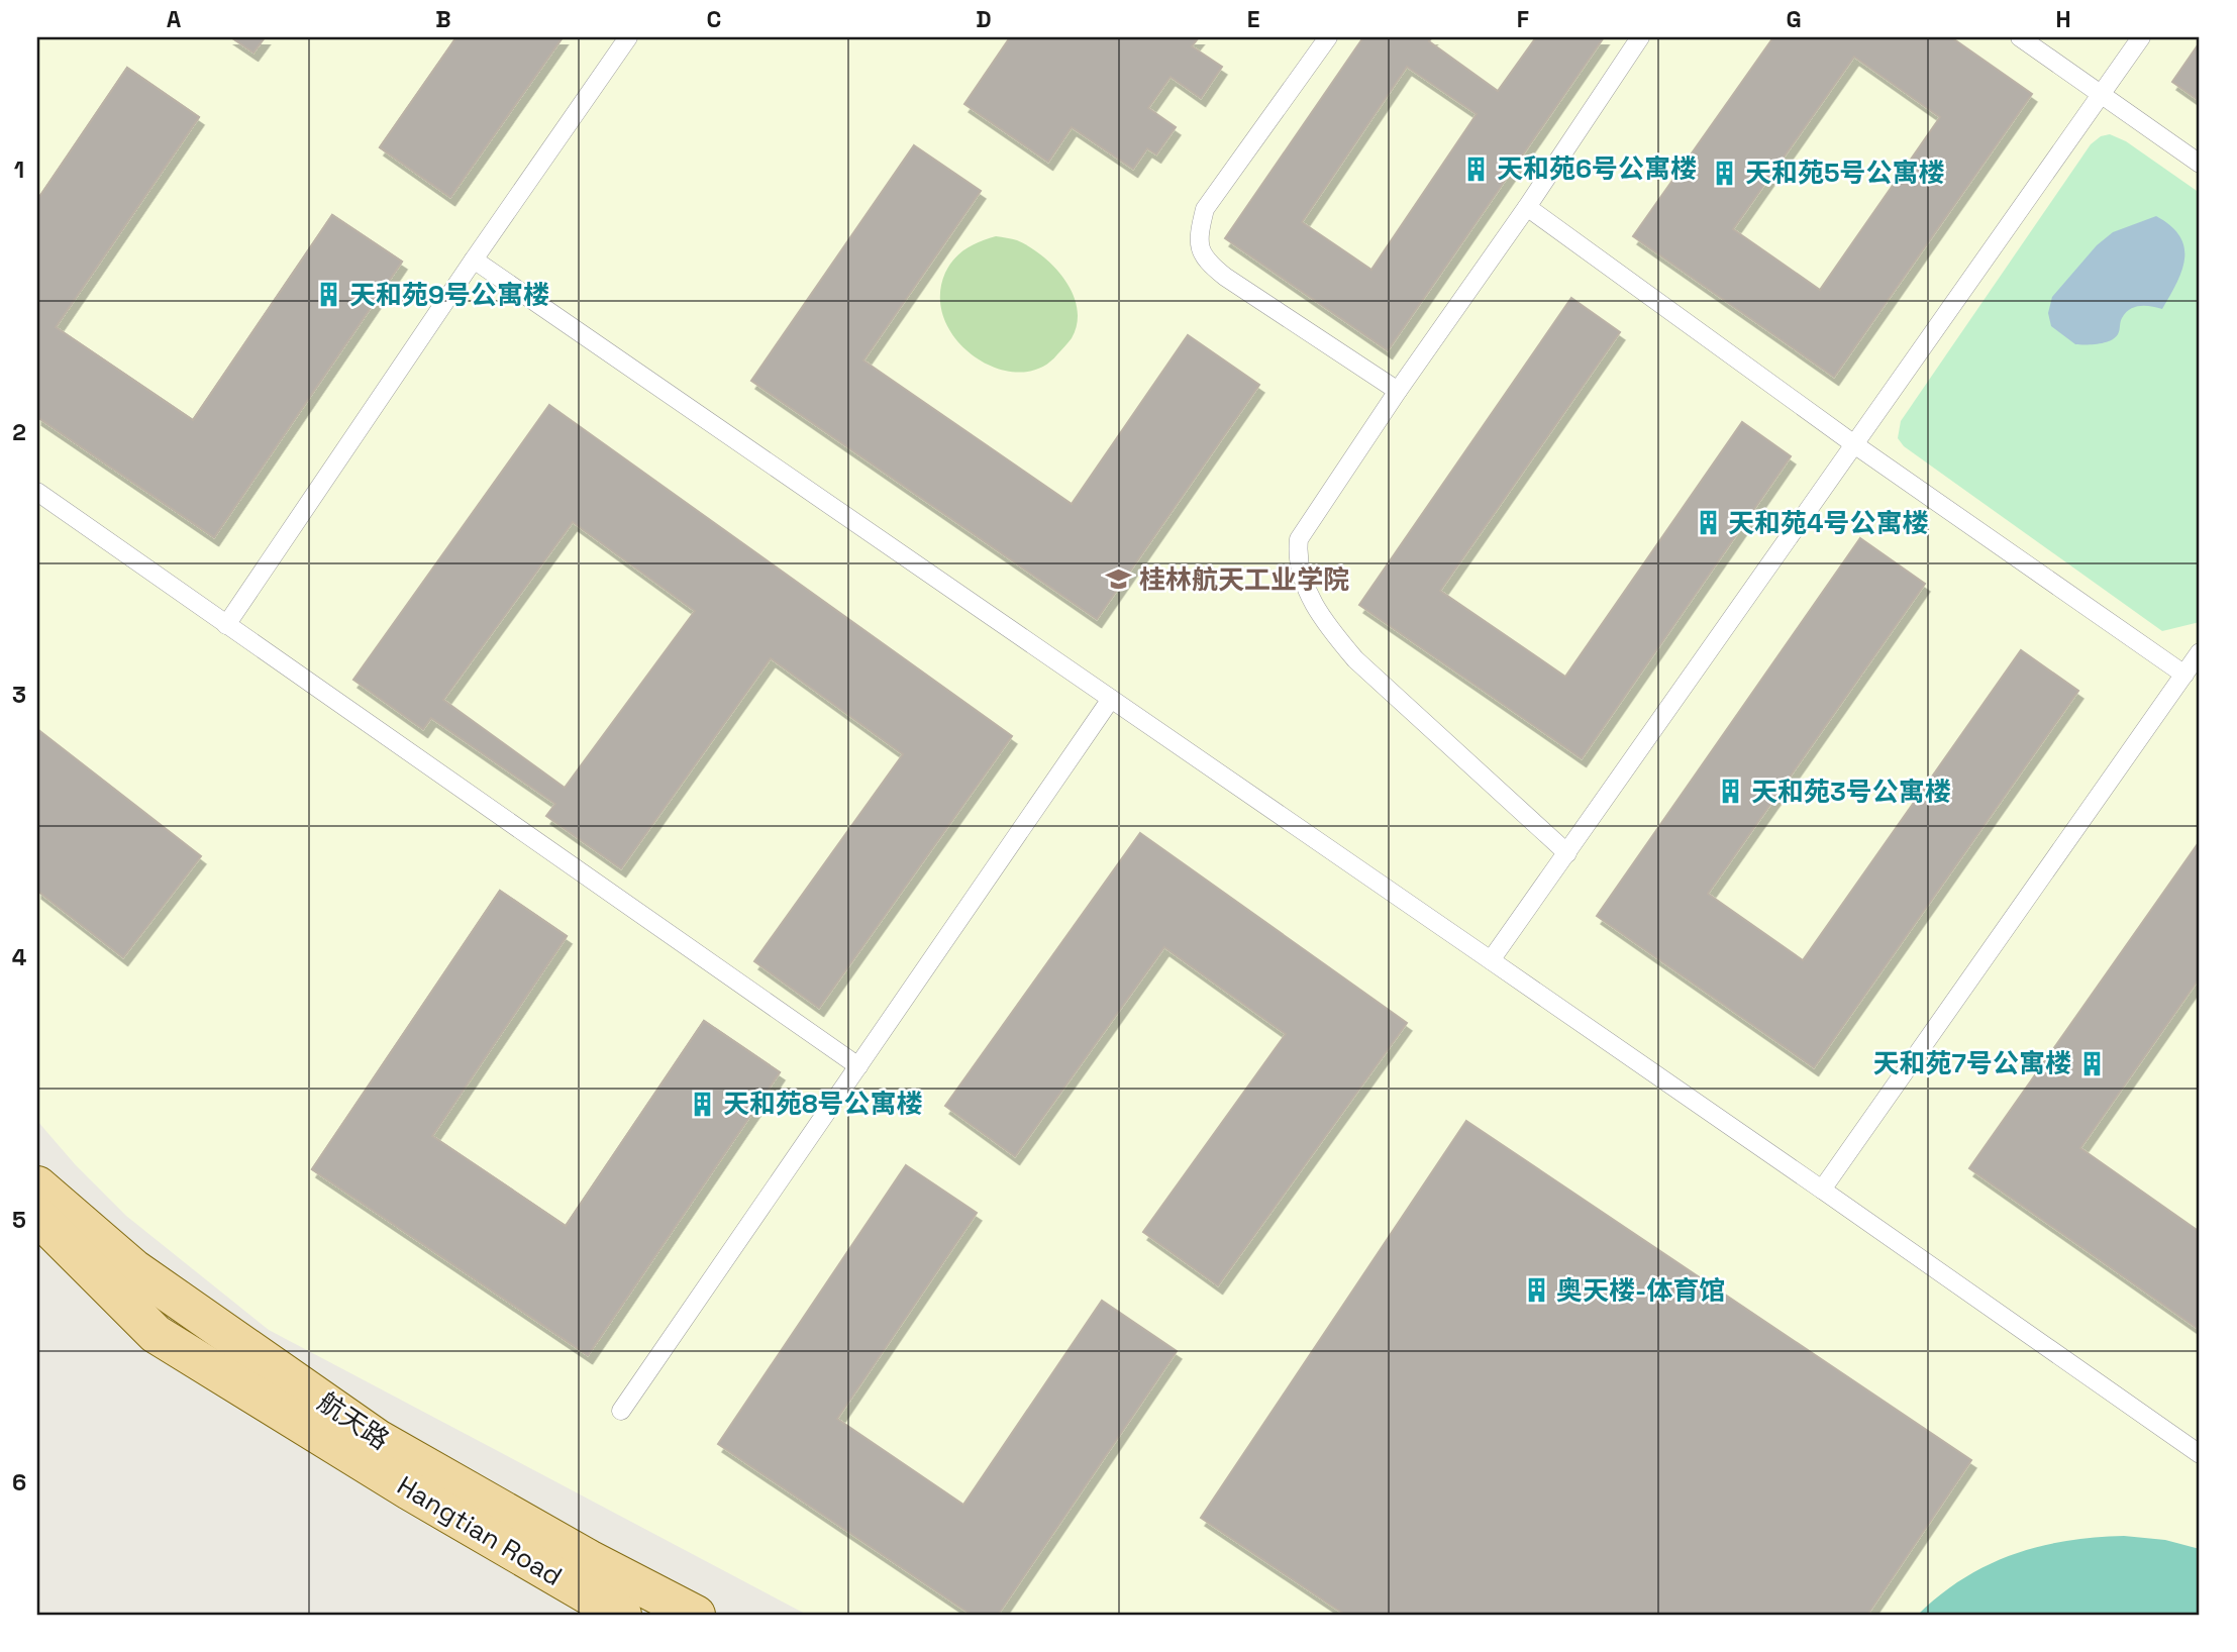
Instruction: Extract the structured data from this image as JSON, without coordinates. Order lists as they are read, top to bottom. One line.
{"streets":{"main road":["航天路","Hangtian Road"]},"places":{"building":["天和苑6号公寓楼","天和苑5号公寓楼","天和苑9号公寓楼","天和苑4号公寓楼","天和苑3号公寓楼","天和苑7号公寓楼","天和苑8号公寓楼","奥天楼-体育馆"],"school or university":["桂林航天工业学院"]},"grid":{"columns":["A","B","C","D","E","F","G","H"],"rows":["1","2","3","4","5","6"]}}
